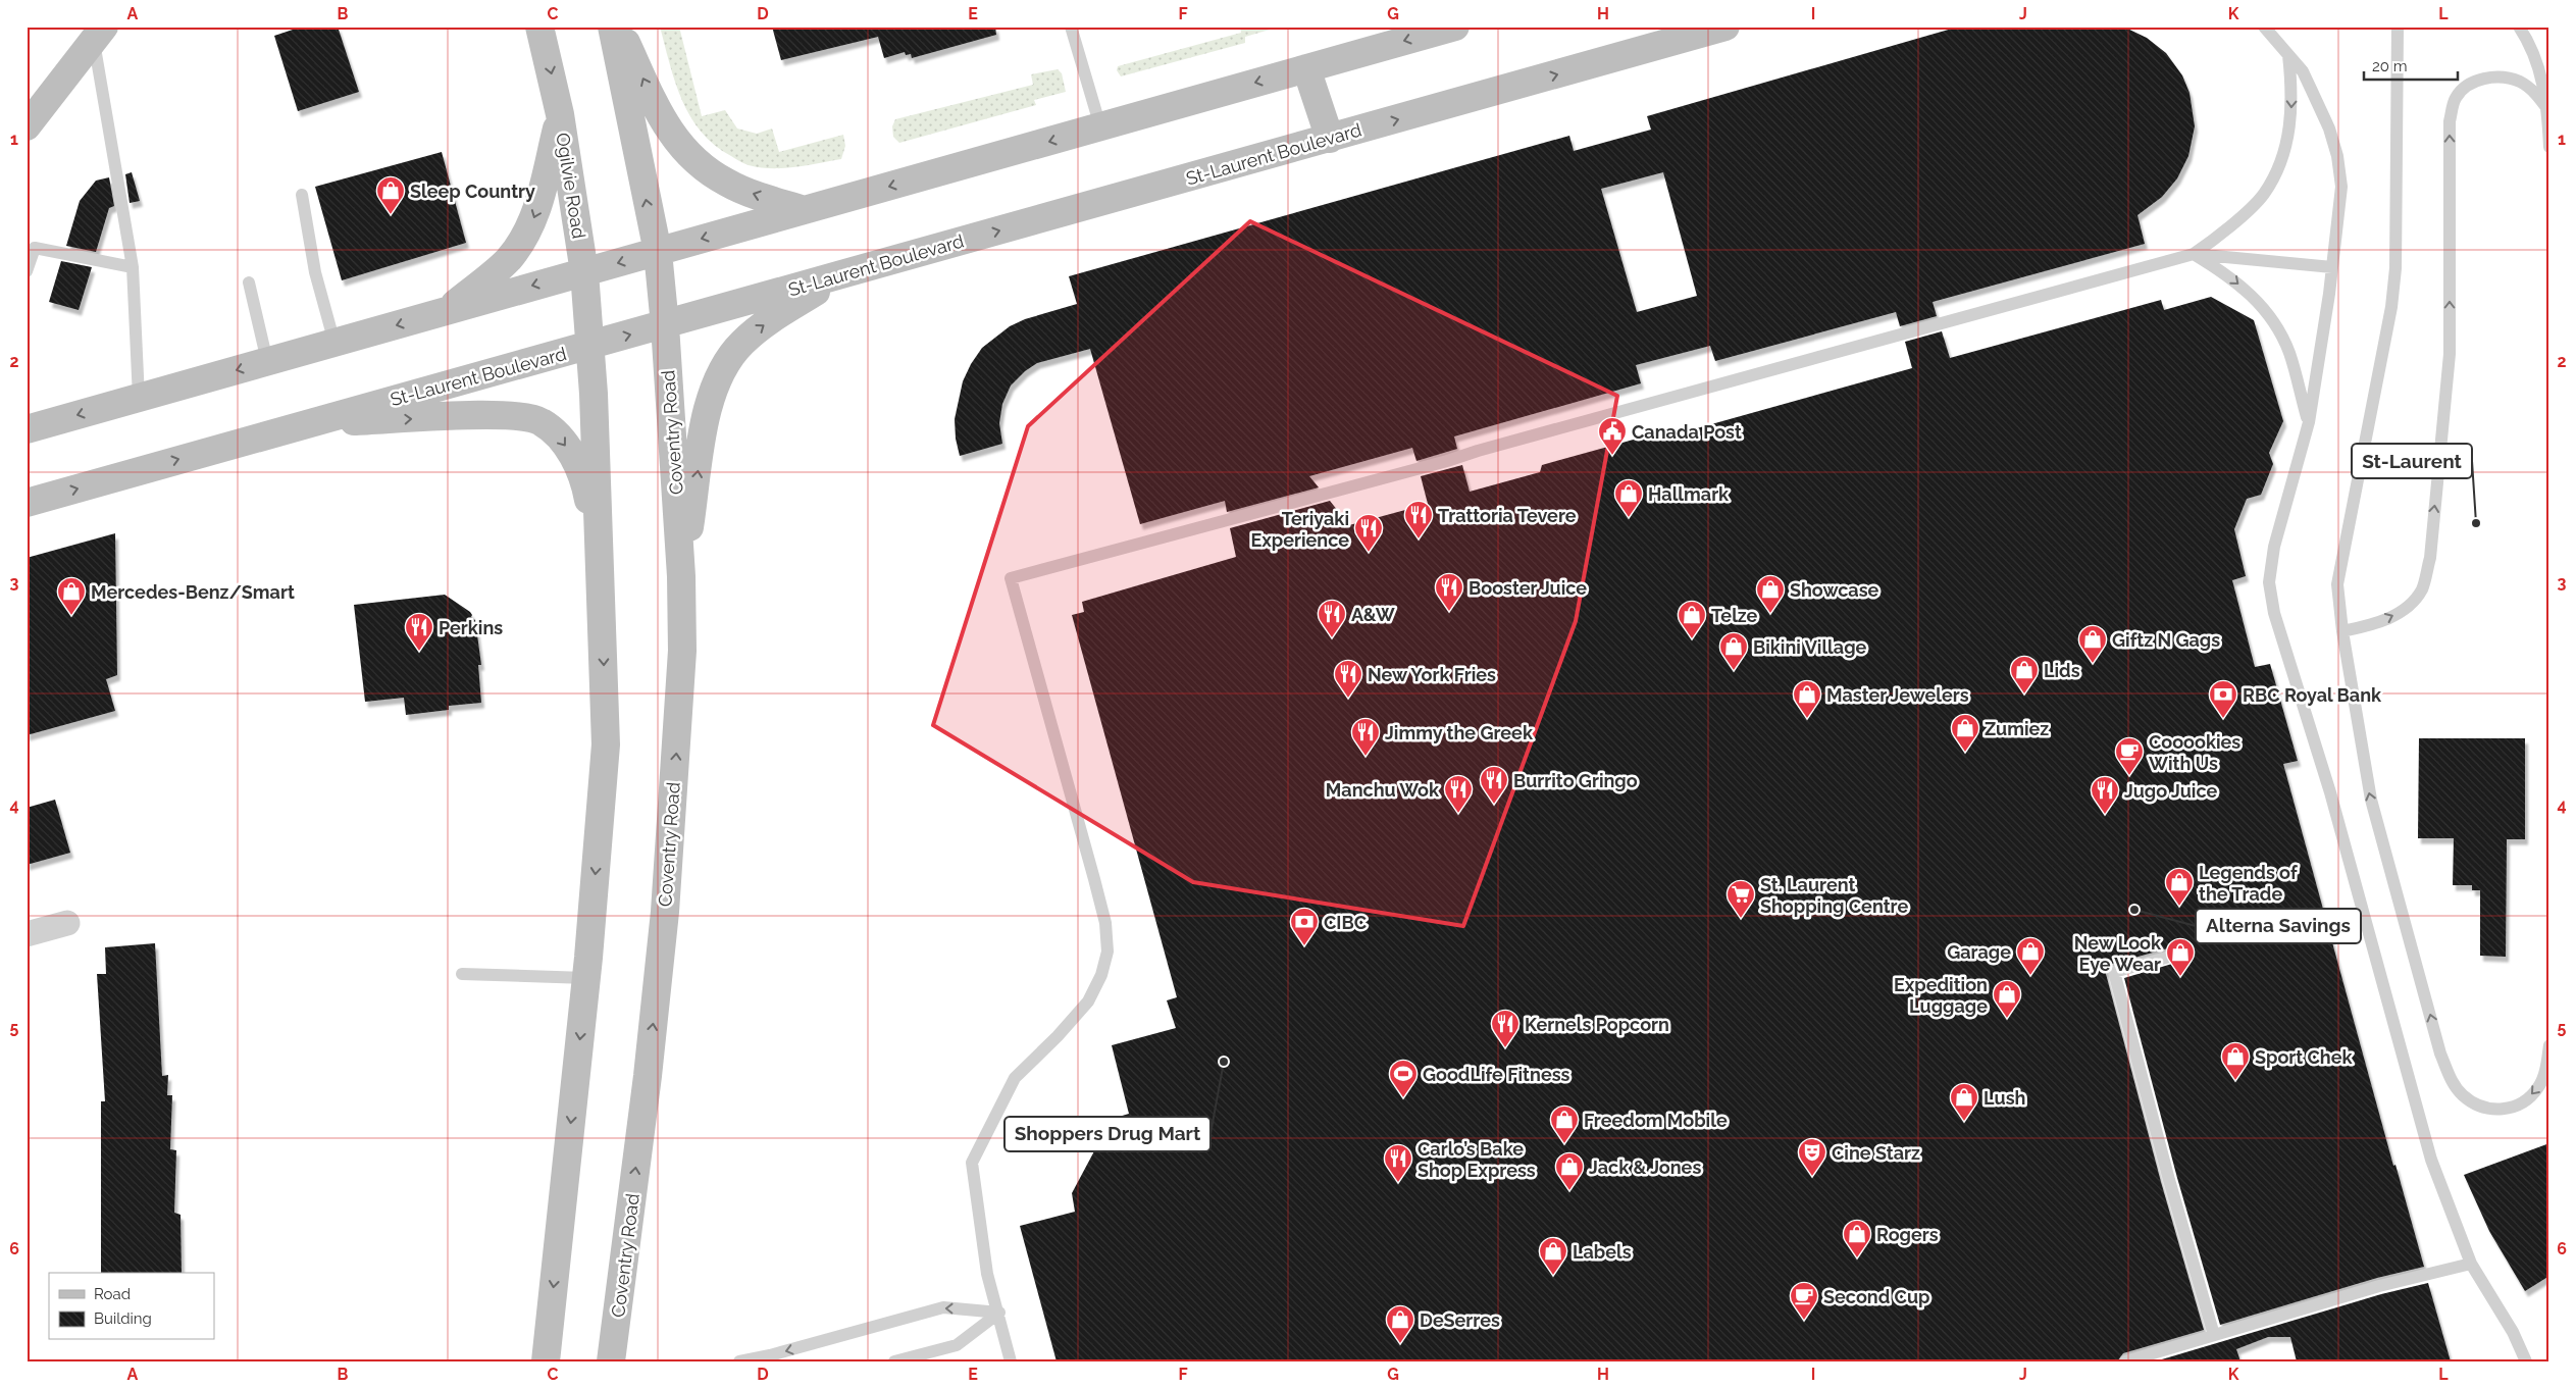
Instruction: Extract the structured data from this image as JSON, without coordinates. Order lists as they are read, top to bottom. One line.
{"streets":{"main road":["St-Laurent Boulevard","Ogilvie Road","Coventry Road"]},"crossings":[["St-Laurent Boulevard","Ogilvie Road"],["St-Laurent Boulevard","Coventry Road"]],"places":{"shop":["Sleep Country","Hallmark","Showcase","Mercedes-Benz/Smart","Telze","Giftz N Gags","Bikini Village","Lids","Master Jewelers","Zumiez","Legends of the Trade","Garage","New Look Eye Wear","Expedition Luggage","Sport Chek","Lush","Freedom Mobile","Jack & Jones","Rogers","Labels","DeSerres"],"public building":["Canada Post"],"other":["St-Laurent","Alterna Savings","Shoppers Drug Mart"],"restaurant":["Trattoria Tevere","Teriyaki Experience","Booster Juice","A&W","Perkins","New York Fries","Jimmy the Greek","Burrito Gringo","Manchu Wok","Jugo Juice","Kernels Popcorn","Carlo’s Bake Shop Express"],"bank":["RBC Royal Bank","CIBC"],"cafe":["Cooookies With Us","Second Cup"],"supermarket":["St. Laurent Shopping Centre"],"sports":["GoodLife Fitness"],"theatre":["Cine Starz"]},"legend":["Road","Building"],"scale_bar":"20 m","grid":{"columns":["A","B","C","D","E","F","G","H","I","J","K","L"],"rows":["1","2","3","4","5","6"]}}
